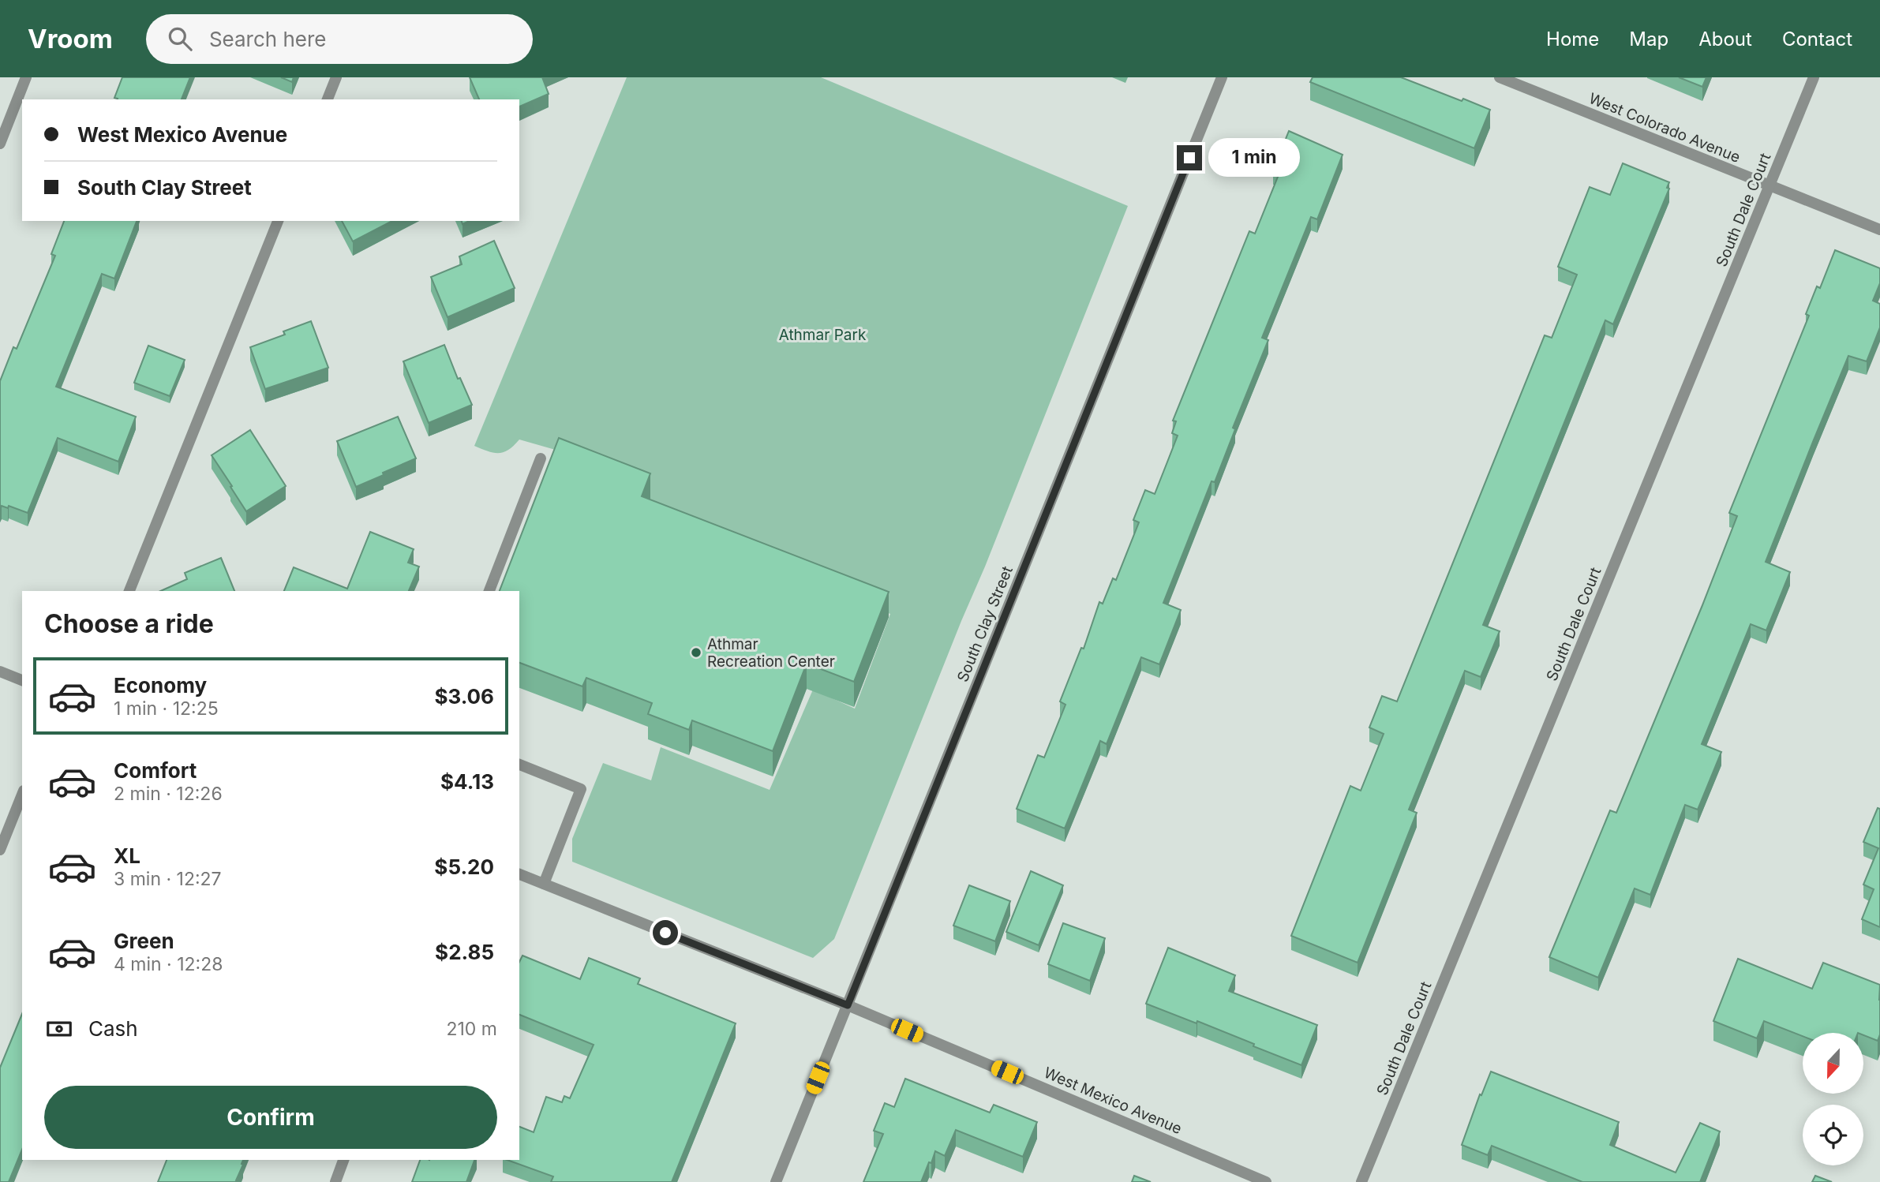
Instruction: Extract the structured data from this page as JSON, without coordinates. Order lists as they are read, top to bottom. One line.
{"streets":{"street":["West Colorado Avenue","South Dale Court","South Clay Street","West Mexico Avenue"]},"crossings":[["West Colorado Avenue","South Dale Court"],["South Clay Street","West Mexico Avenue"]],"parks":["Athmar Park"],"places":["Athmar Recreation Center"],"north":"bottom","page":{"header":"Vroom","search":"Search here","nav":["Home","Map","About","Contact"],"banner":["West Mexico Avenue","South Clay Street"],"bubble":"1 min","heading":"Choose a ride","list":[{"name":"Economy","note":"1 min · 12:25","value":"$3.06"},{"name":"Comfort","note":"2 min · 12:26","value":"$4.13"},{"name":"XL","note":"3 min · 12:27","value":"$5.20"},{"name":"Green","note":"4 min · 12:28","value":"$2.85"}],"pay":["Cash","210 m"],"buttons":"Confirm"}}
